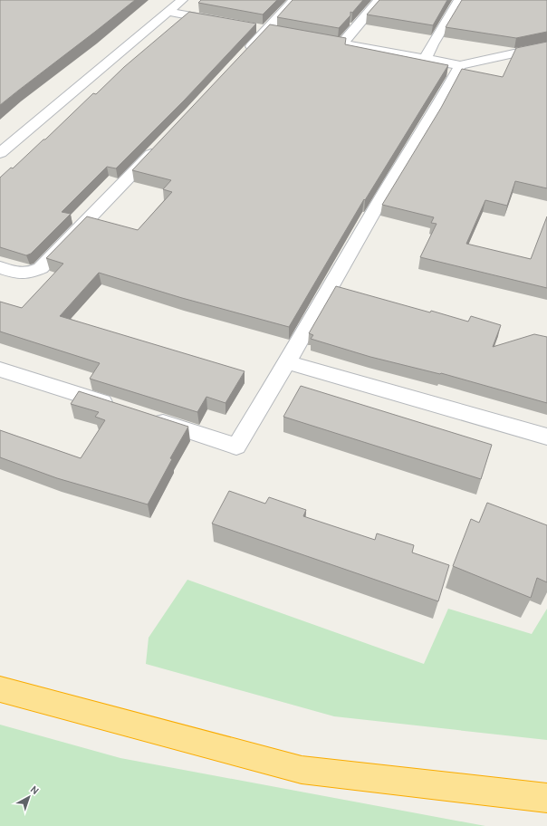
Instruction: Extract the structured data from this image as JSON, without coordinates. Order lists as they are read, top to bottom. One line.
{"north":"top right"}
